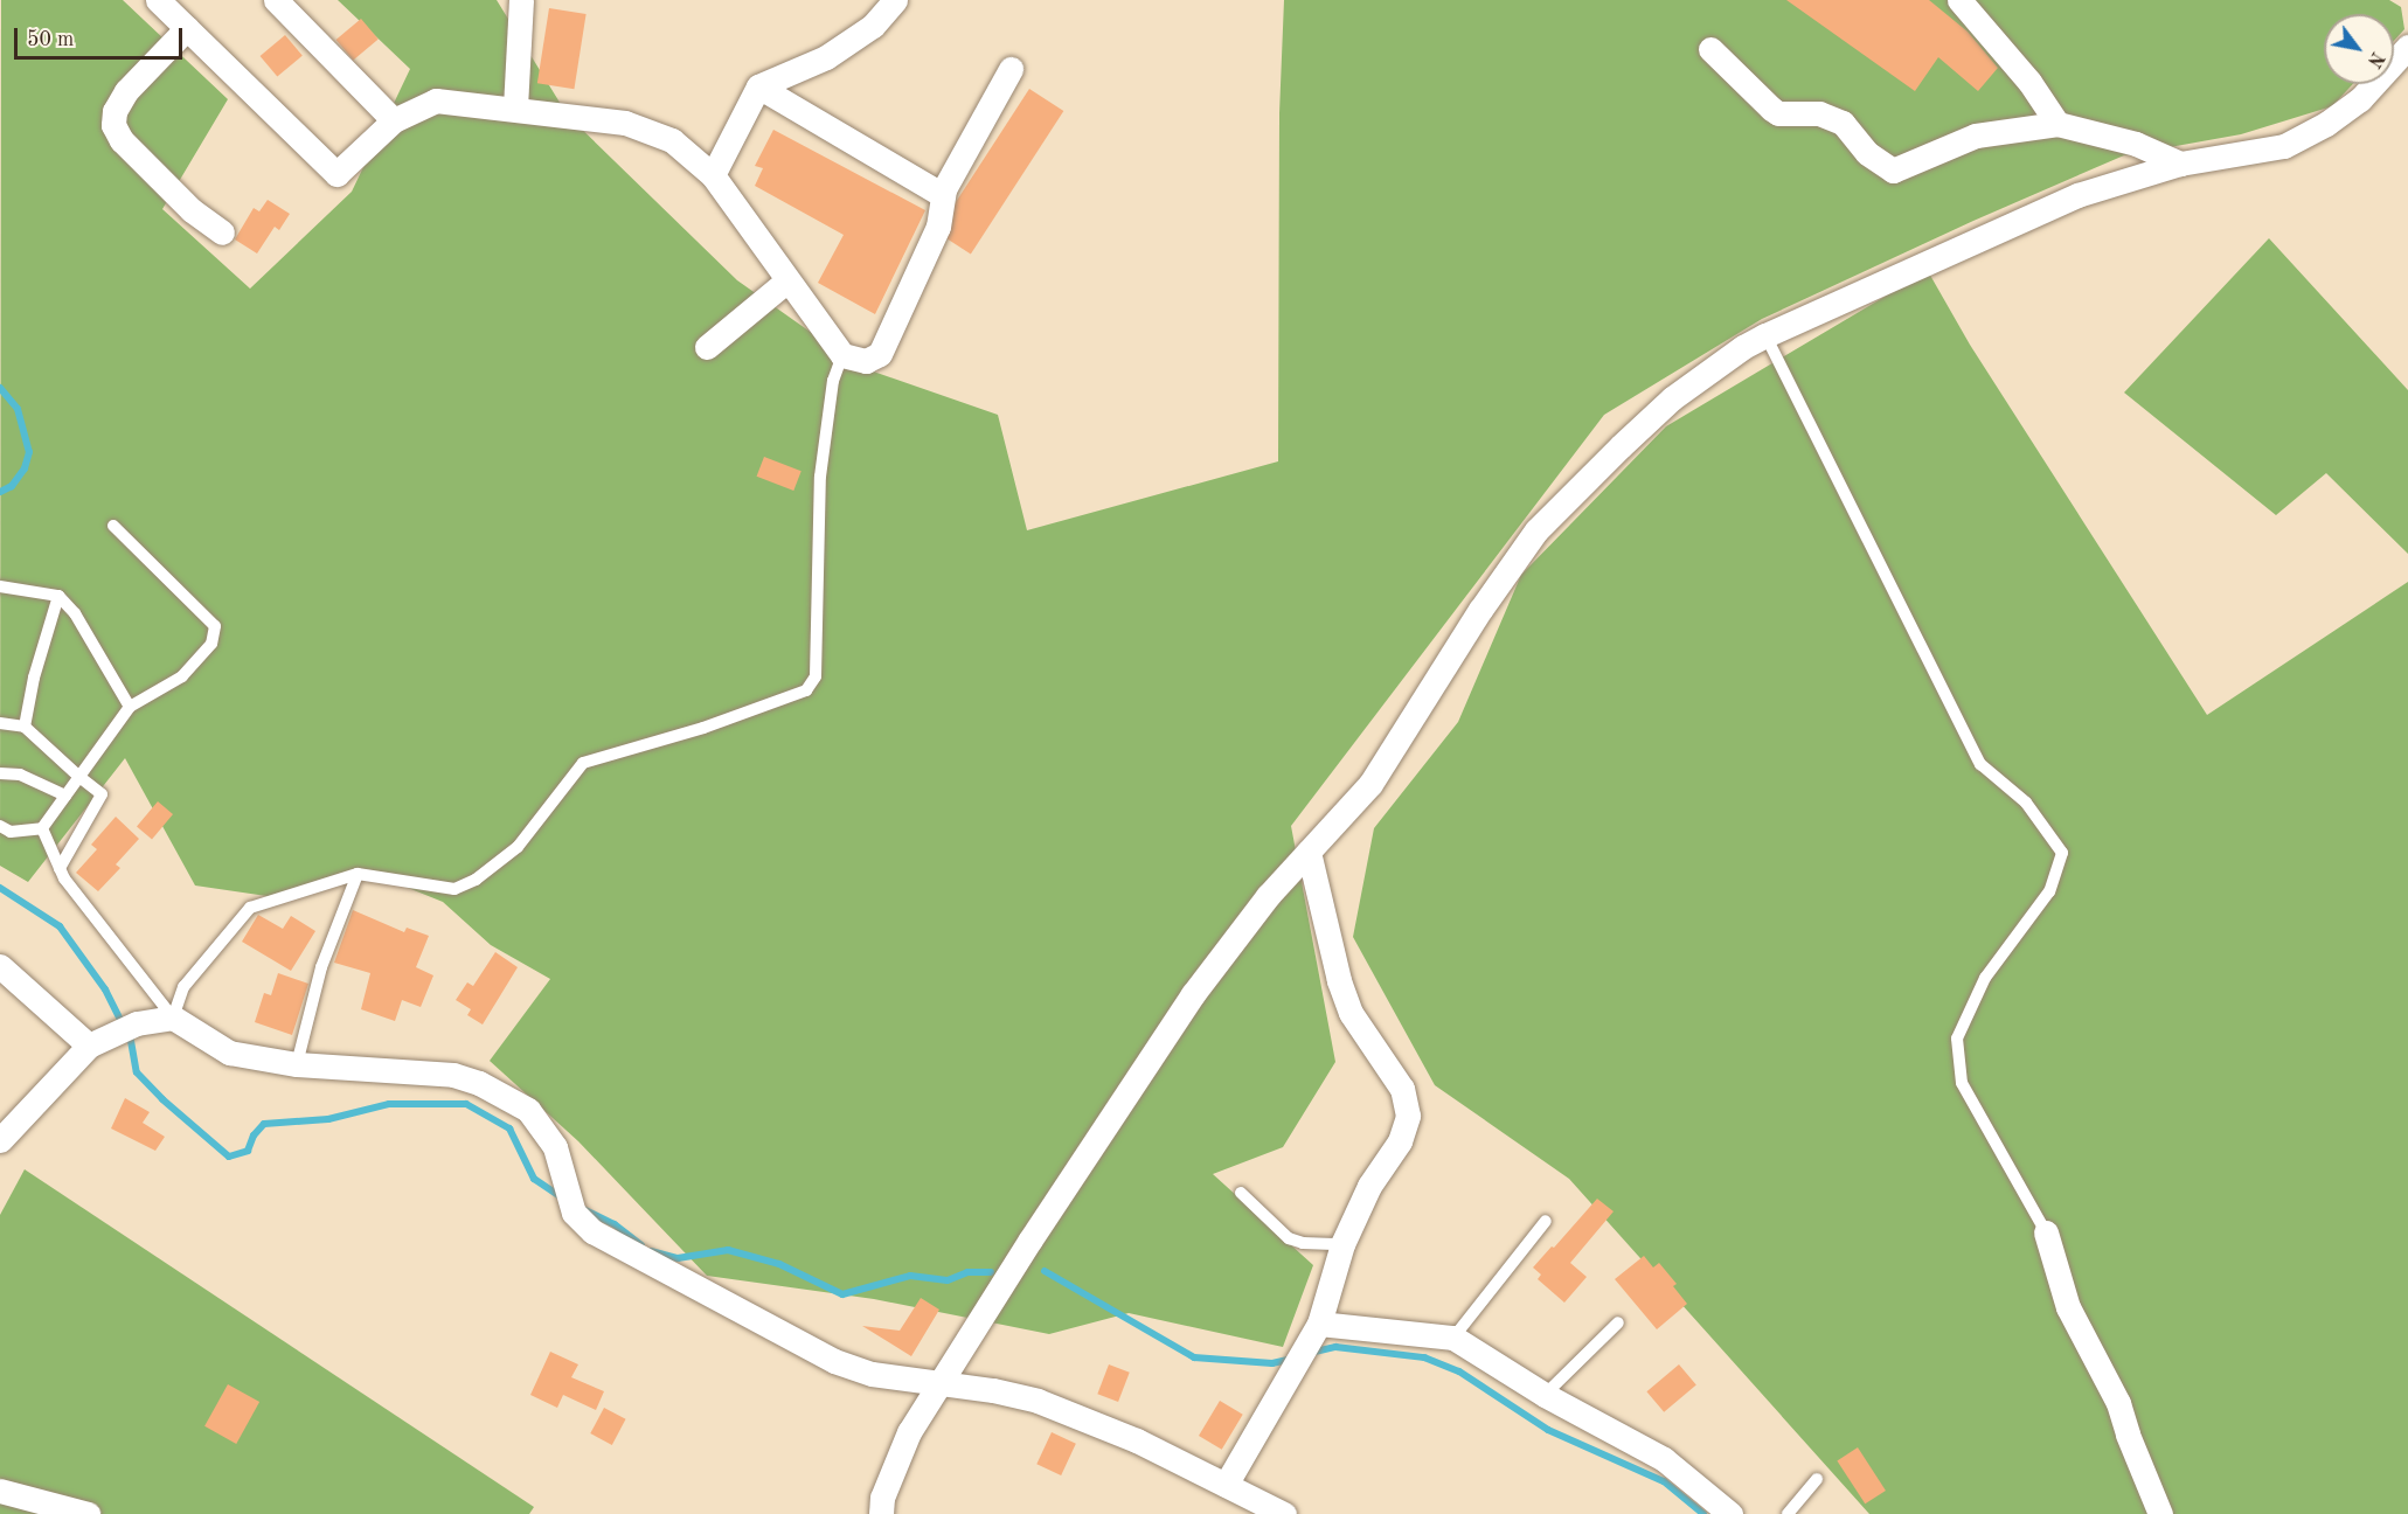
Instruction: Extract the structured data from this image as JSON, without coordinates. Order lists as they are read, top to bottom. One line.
{"scale_bar":"50 m","north":"bottom right"}
